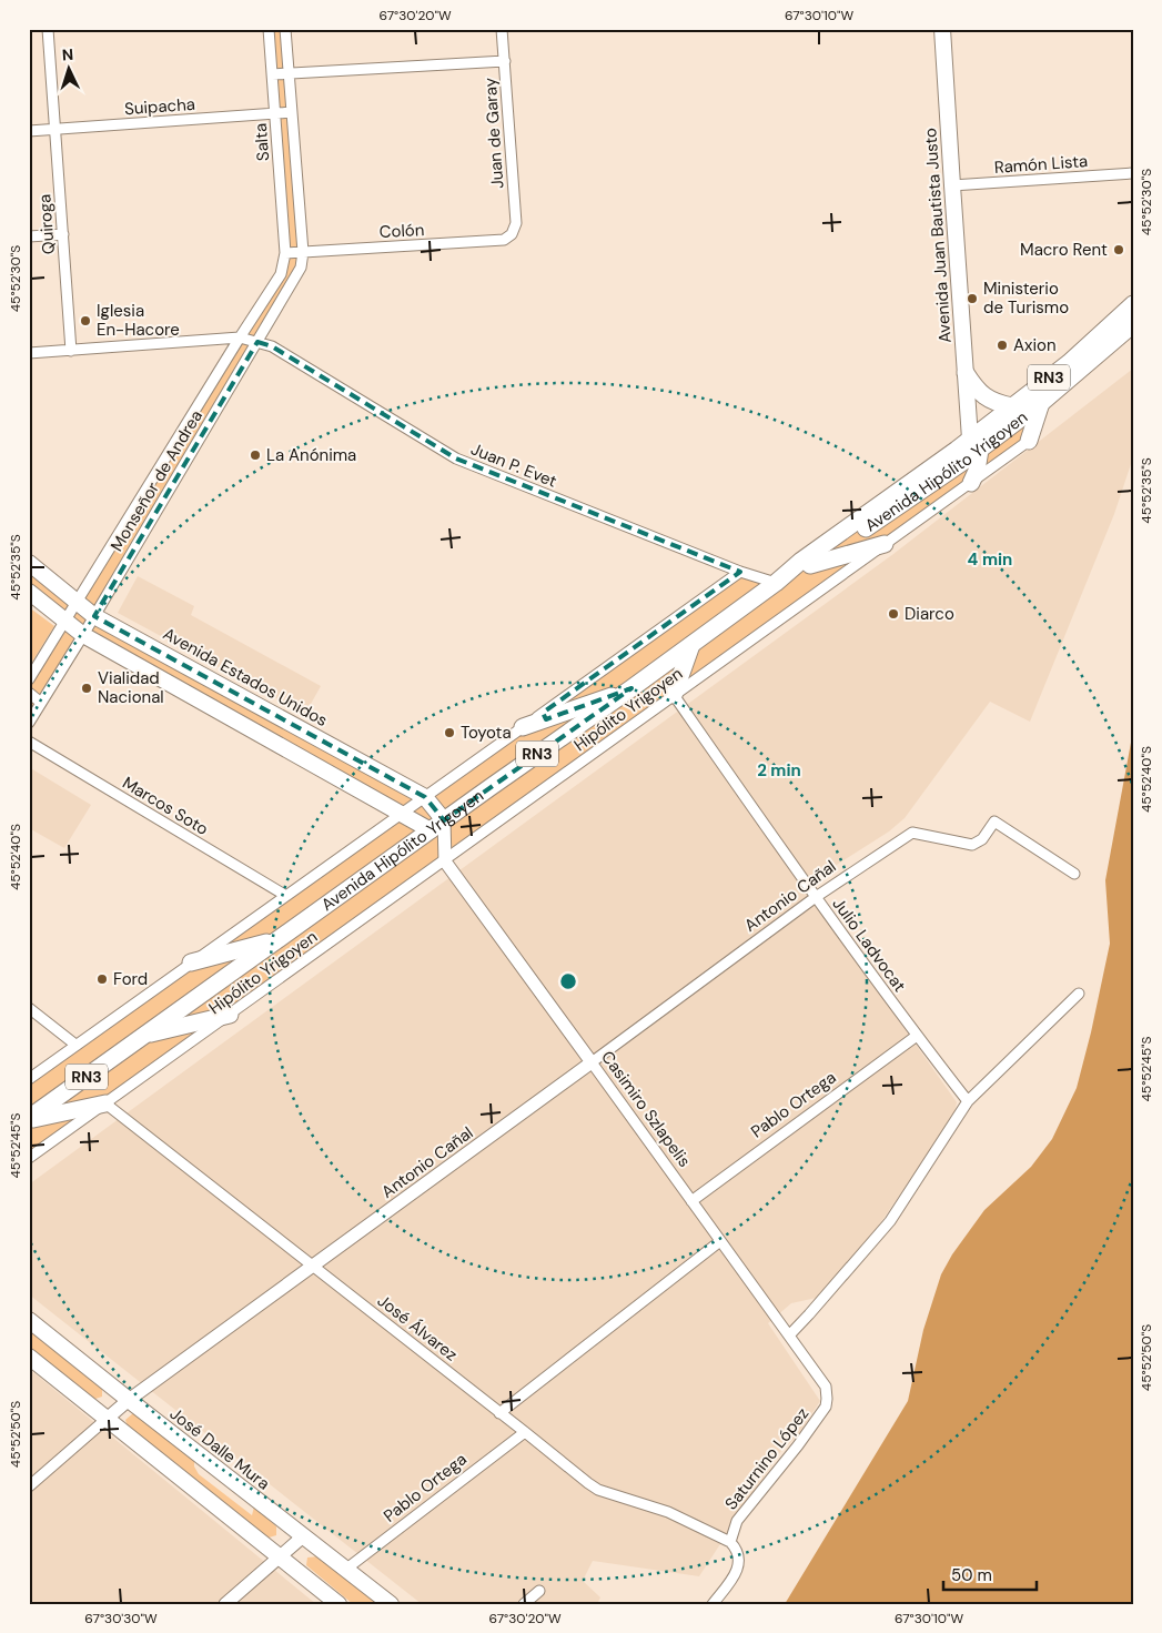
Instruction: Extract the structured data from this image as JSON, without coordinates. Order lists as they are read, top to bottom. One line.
{"streets":{"highway":["RN3","Avenida Hipólito Yrigoyen"],"main road":["Avenida Juan Bautista Justo","Avenida Estados Unidos","José Dalle Mura"],"street":["Suipacha","Juan de Garay","Salta","Ramón Lista","Quiroga","Colón","Juan P. Evet","Monseñor de Andrea","Hipólito Yrigoyen","Marcos Soto","Antonio Cañal","Julio Ladvocat","Pablo Ortega","Casimiro Szlapelis","José Álvarez","Saturnino López"]},"crossings":[["Suipacha","Salta"],["Suipacha","Quiroga"],["Juan de Garay","Colón"],["Salta","Colón"],["Salta","Monseñor de Andrea"],["Ramón Lista","Avenida Juan Bautista Justo"],["Colón","Monseñor de Andrea"],["Avenida Juan Bautista Justo","Avenida Hipólito Yrigoyen"],["Juan P. Evet","Avenida Hipólito Yrigoyen"],["Juan P. Evet","Monseñor de Andrea"],["Avenida Hipólito Yrigoyen","Avenida Estados Unidos"],["Avenida Hipólito Yrigoyen","Casimiro Szlapelis"],["Monseñor de Andrea","Avenida Estados Unidos"],["Avenida Estados Unidos","Casimiro Szlapelis"],["Hipólito Yrigoyen","Julio Ladvocat"],["Hipólito Yrigoyen","Casimiro Szlapelis"],["Hipólito Yrigoyen","José Álvarez"],["Antonio Cañal","Julio Ladvocat"],["Antonio Cañal","Casimiro Szlapelis"],["Antonio Cañal","José Álvarez"],["Antonio Cañal","José Dalle Mura"],["Julio Ladvocat","Pablo Ortega"],["Pablo Ortega","Casimiro Szlapelis"],["Pablo Ortega","José Álvarez"],["Pablo Ortega","José Dalle Mura"],["Casimiro Szlapelis","Saturnino López"],["José Álvarez","Saturnino López"]],"places":["Macro Rent","Ministerio de Turismo","Iglesia En-Hacore","Axion","La Anónima","Diarco","Vialidad Nacional","Toyota","Ford"],"scale_bar":"50 m","north":"top","coordinates":["67°30'20\"W","67°30'10\"W","45°52'30\"S","45°52'35\"S","45°52'40\"S","45°52'45\"S","45°52'50\"S","67°30'30\"W"],"rings":["4 min","2 min"]}
